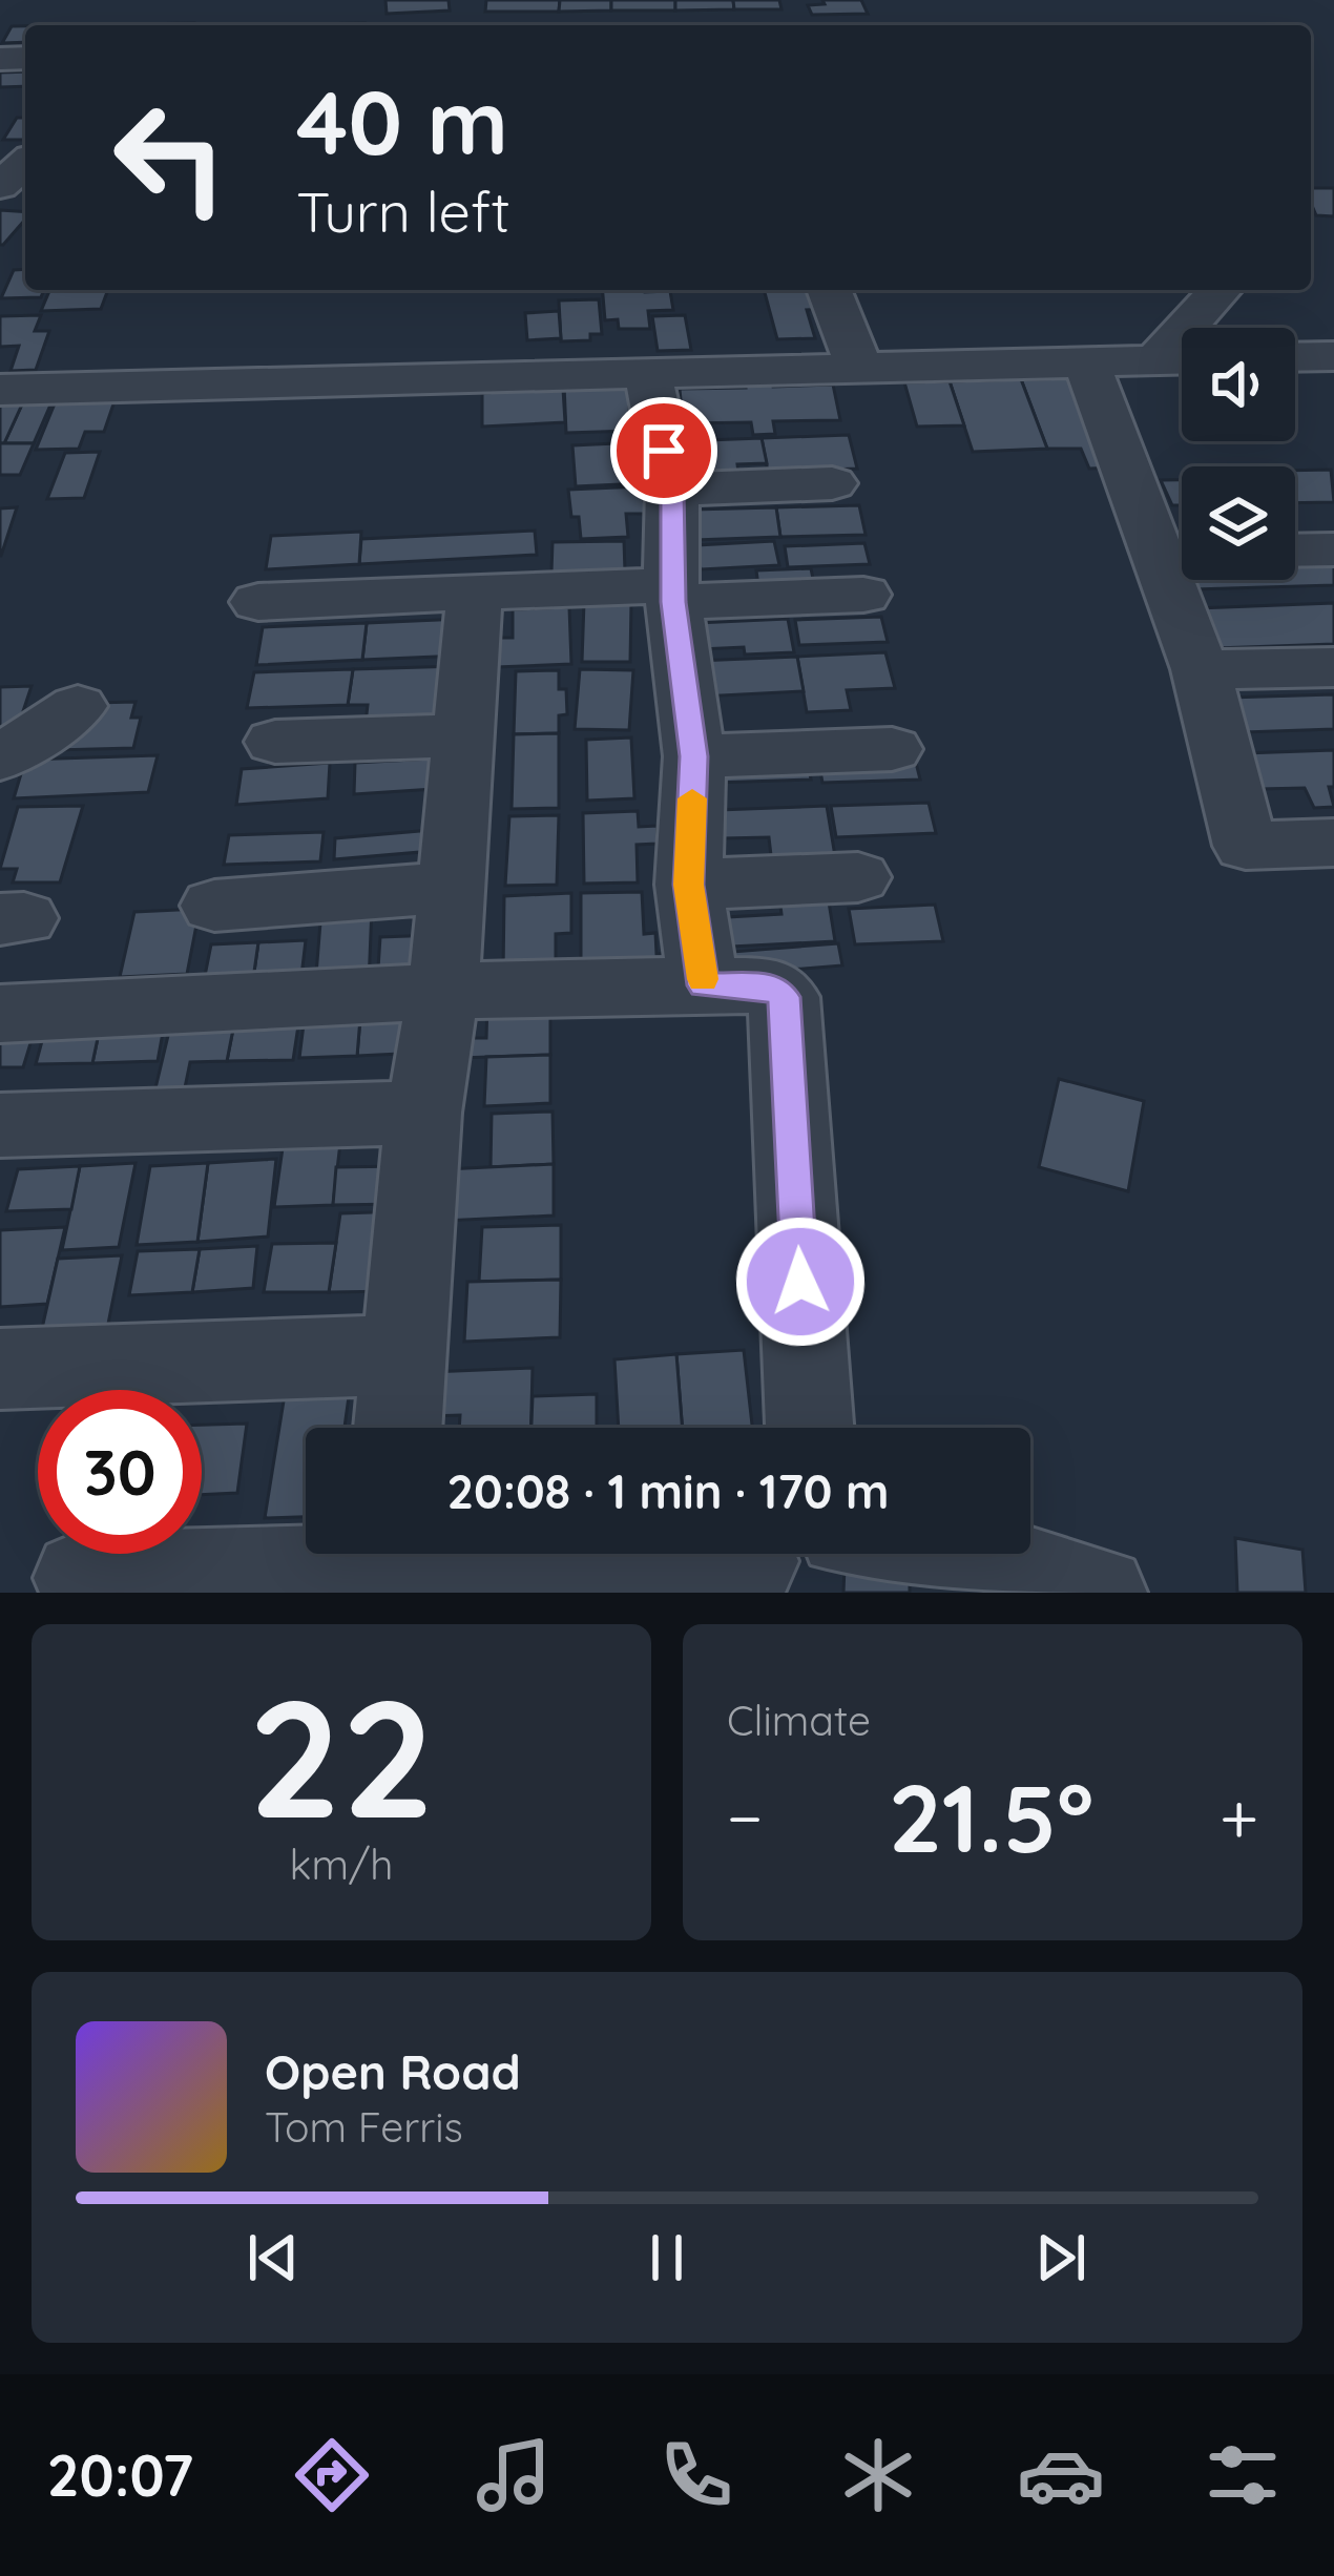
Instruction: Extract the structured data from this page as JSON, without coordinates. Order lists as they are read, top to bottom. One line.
{"page":{"turn":["40 m","Turn left"],"limit":"30","trip":"20:08 · 1 min · 170 m","tile":[["22","km/h"],"Climate"],"heat":["−","21.5°","+"],"song":["Open Road","Tom Ferris"],"tabs":"20:07"}}
